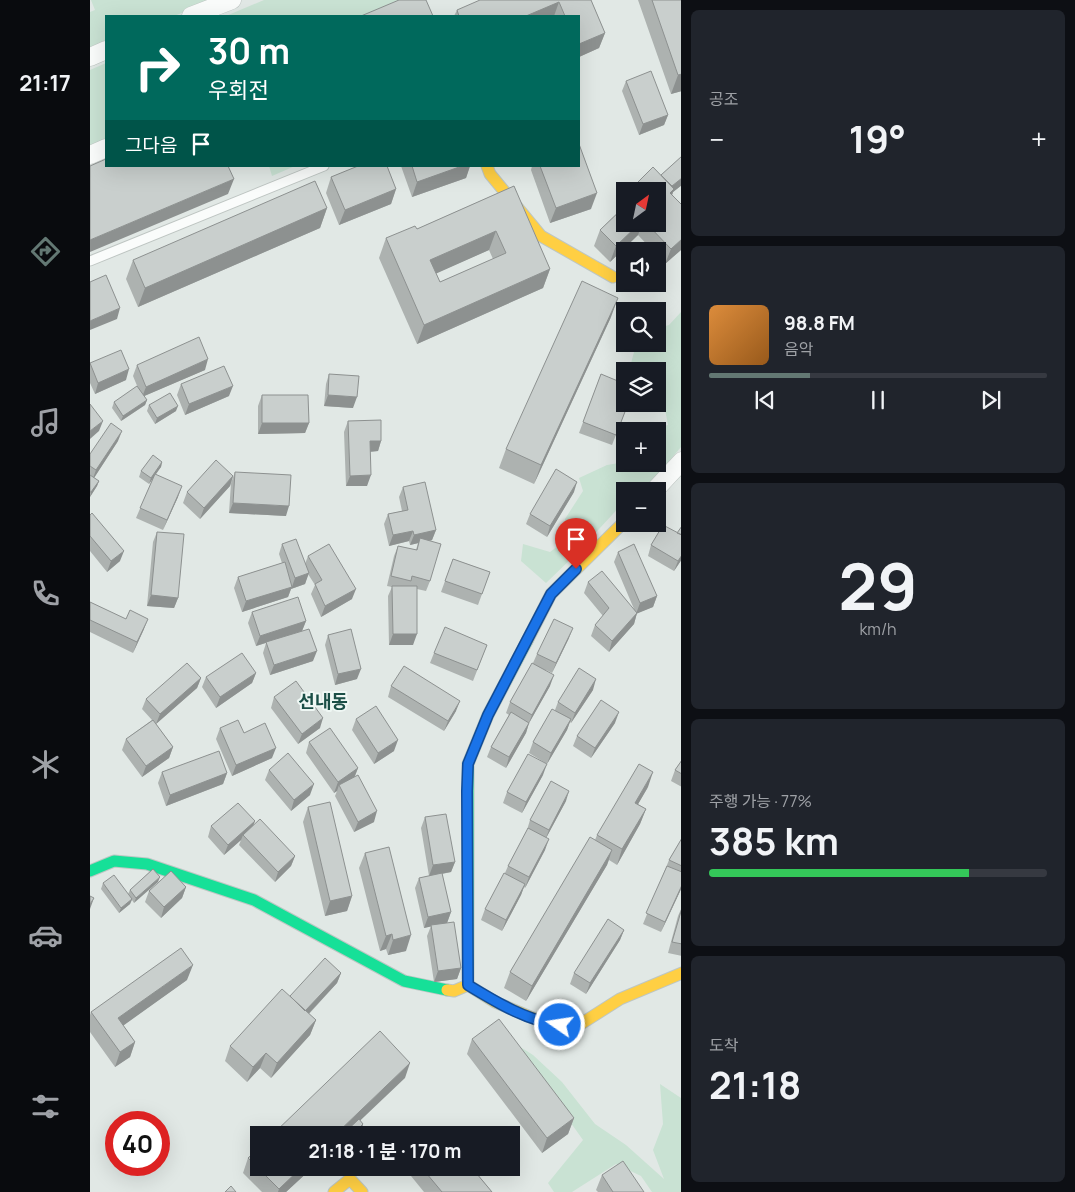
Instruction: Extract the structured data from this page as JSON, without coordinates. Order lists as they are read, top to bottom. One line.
{"districts":["선내동"],"north":"top right","page":{"tabs":"21:17","tile":["공조",["29","km/h"],["주행 가능 · 77%","385 km"],["도착","21:18"]],"turn":["30 m","우회전"],"heat":["−","19°","+"],"then":"그다음","map_buttons":["+","−"],"song":["98.8 FM","음악"],"limit":"40","trip":"21:18 · 1 분 · 170 m"}}
